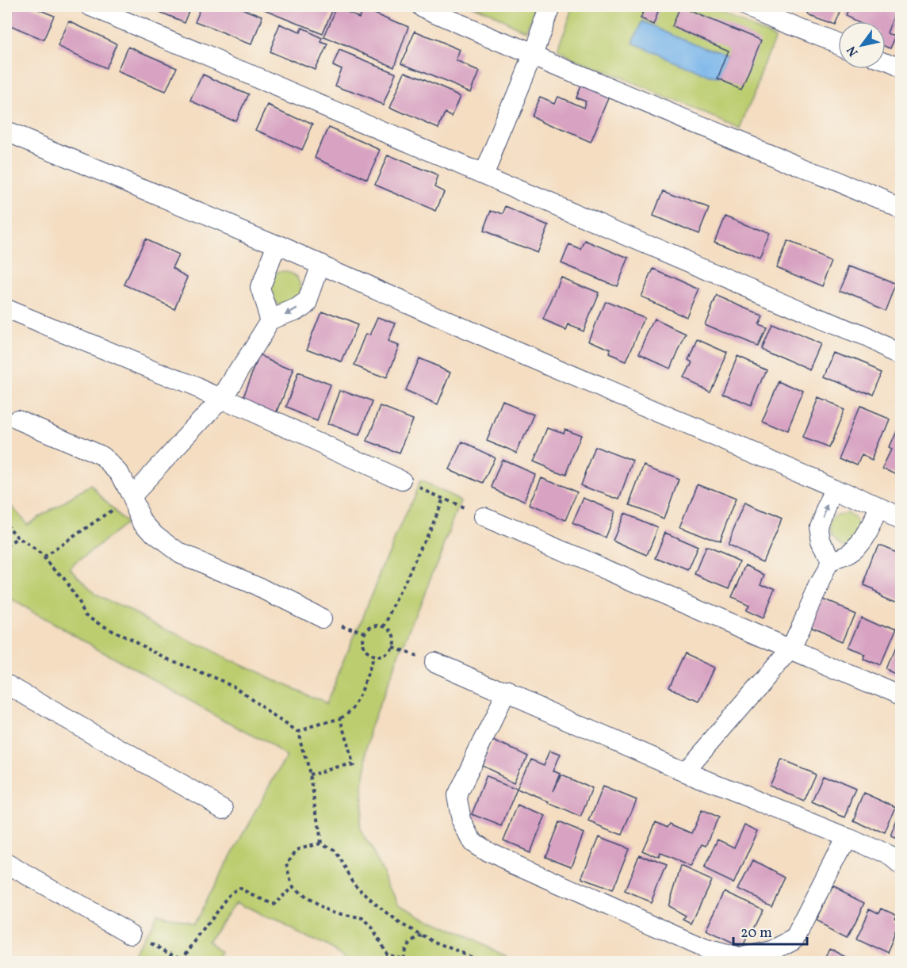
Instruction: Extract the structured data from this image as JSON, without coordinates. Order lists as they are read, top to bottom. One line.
{"scale_bar":"20 m","north":"bottom left"}
